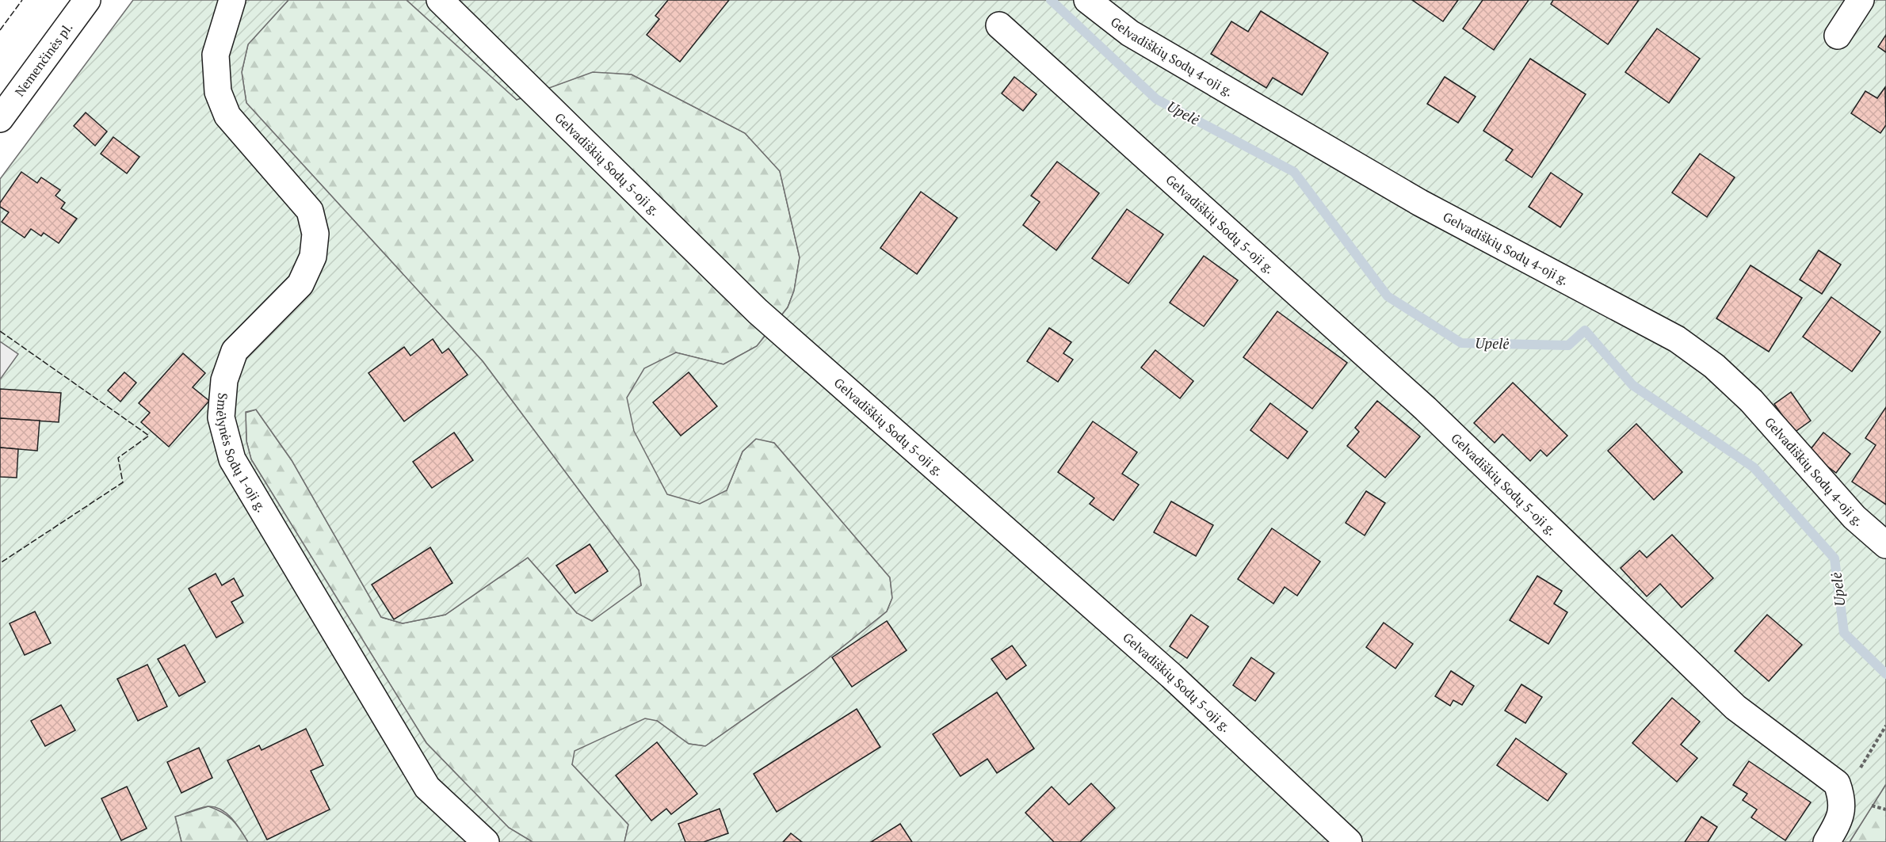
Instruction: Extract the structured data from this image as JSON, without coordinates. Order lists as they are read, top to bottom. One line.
{"streets":{"street":["Gelvadiškių Sodų 4-oji g.","Nemenčinės pl.","Gelvadiškių Sodų 5-oji g.","Smėlynės Sodų 1-oji g."]},"water":["Upelė"]}
